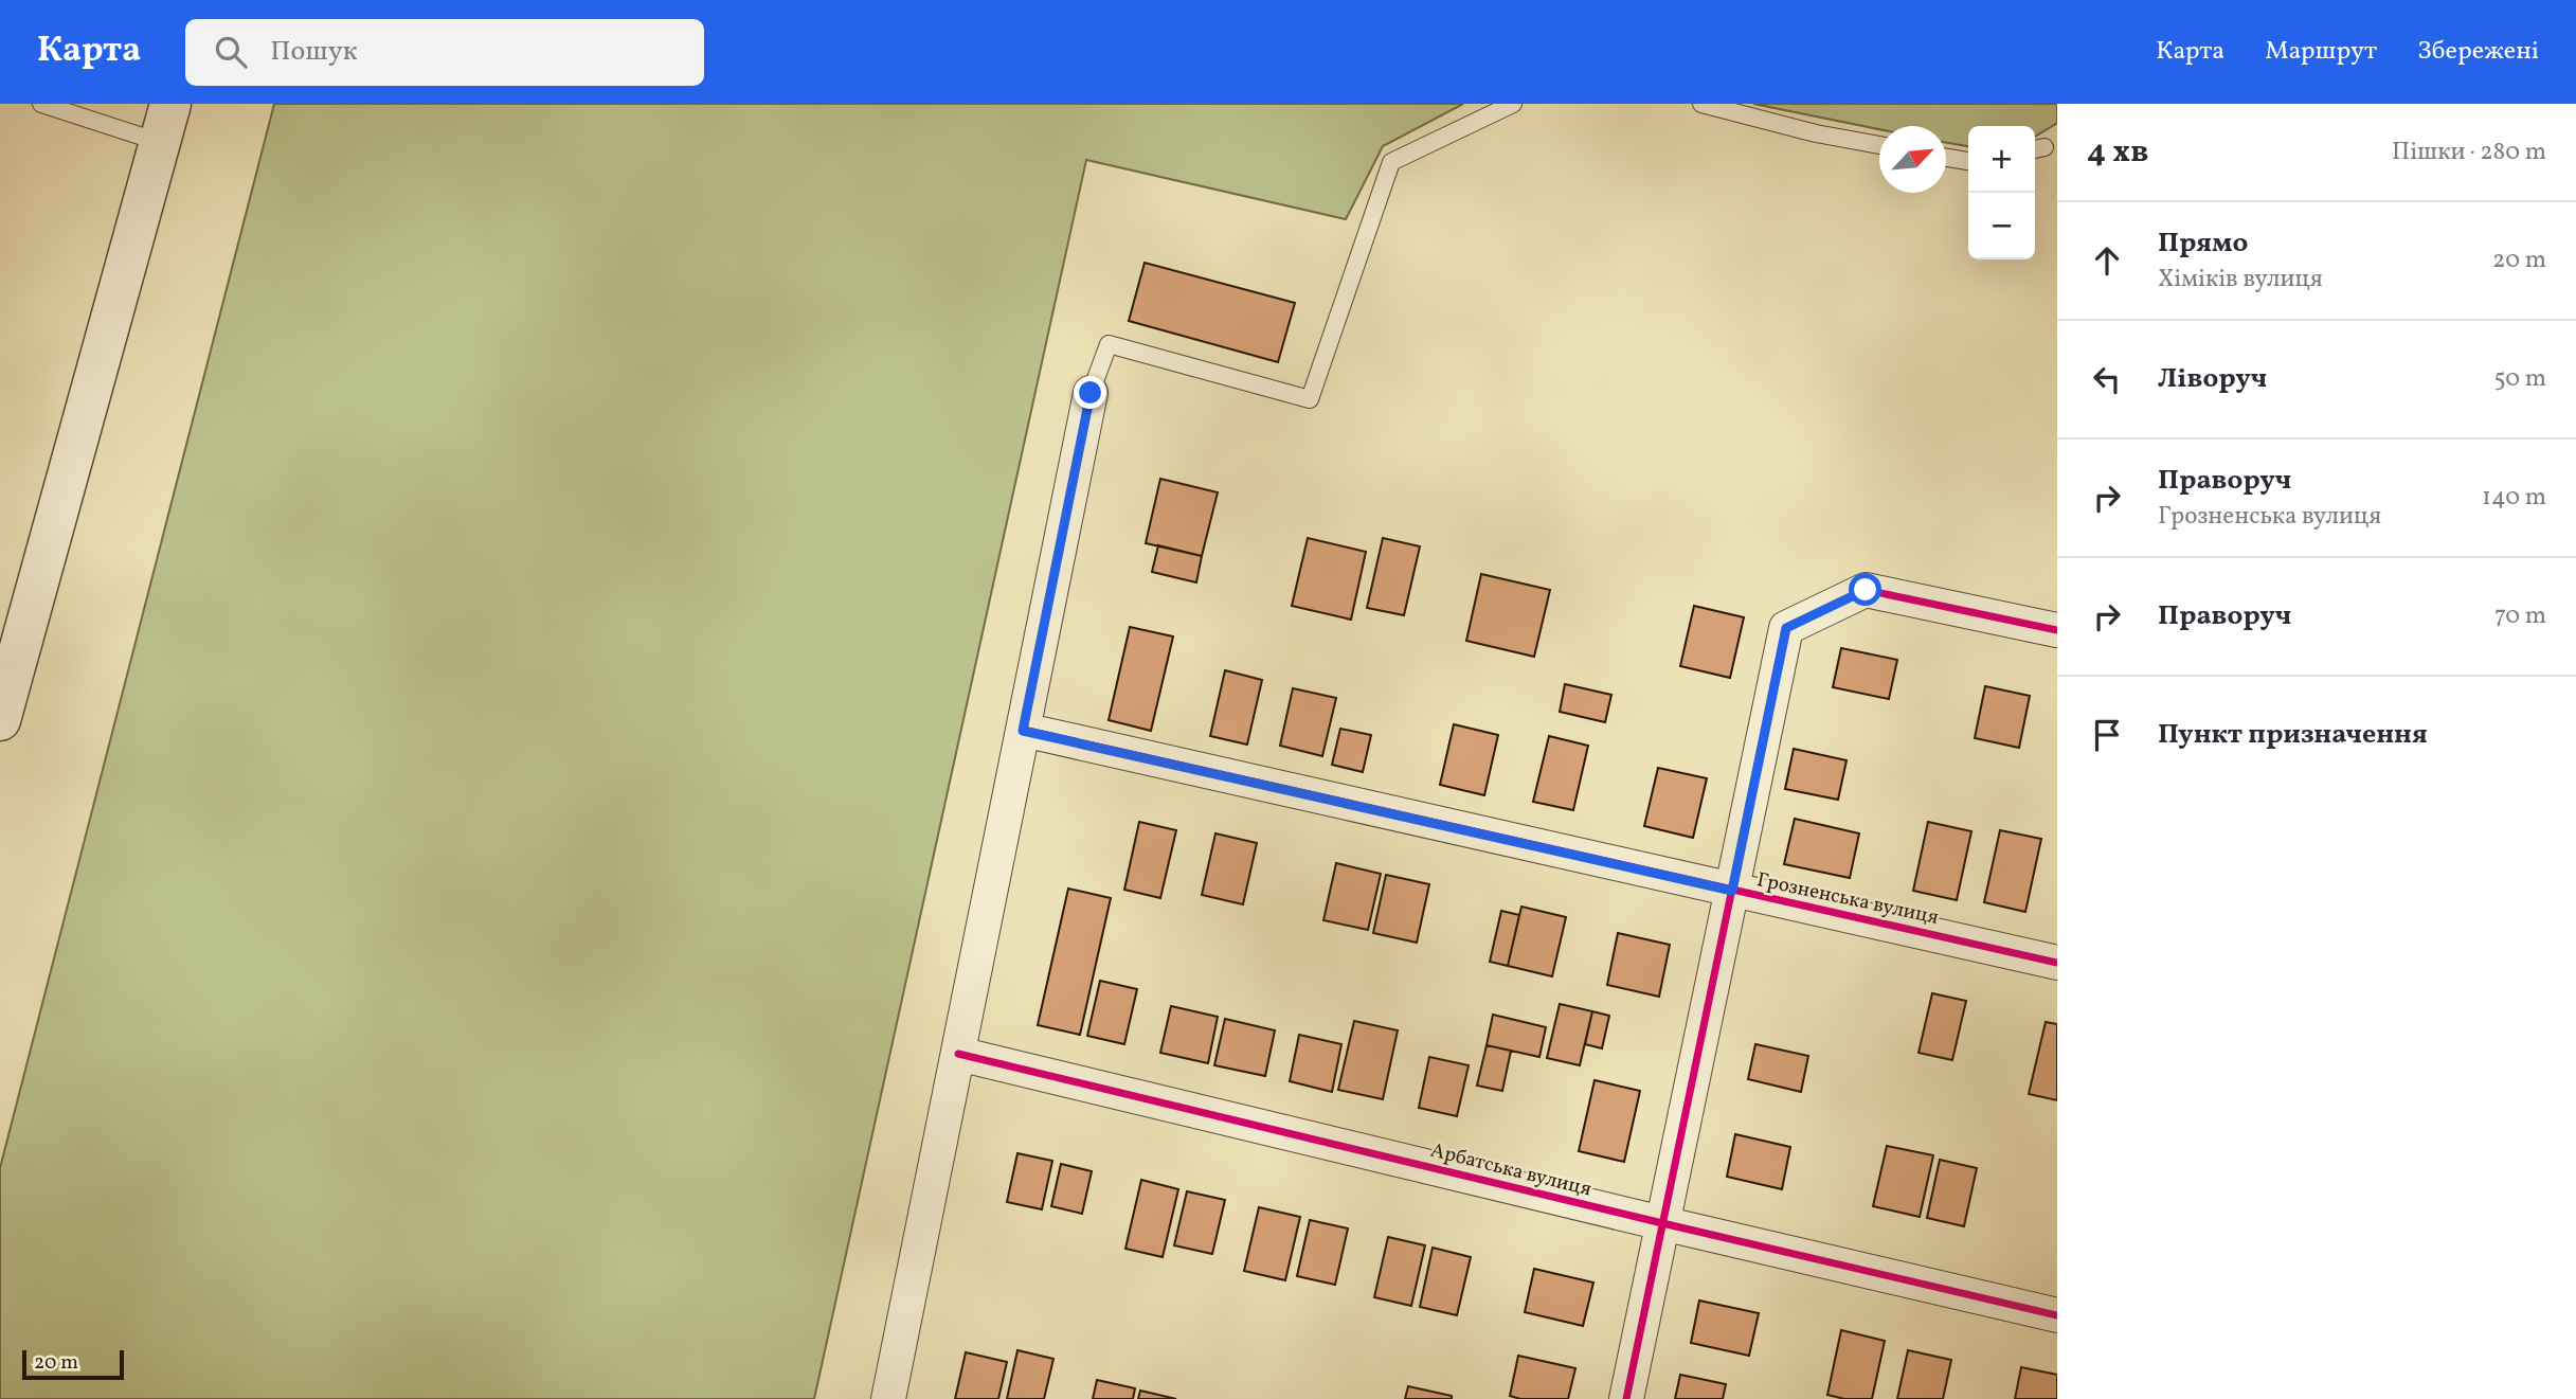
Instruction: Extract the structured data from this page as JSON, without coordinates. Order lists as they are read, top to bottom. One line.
{"streets":{"street":["Грозненська вулиця","Арбатська вулиця"]},"scale_bar":"20 m","north":"top right","page":{"header":"Карта","search":"Пошук","nav":["Карта","Маршрут","Збережені"],"heading":["4 хв","Пішки · 280 m"],"map_buttons":["+","−"],"list":[["Прямо","Хіміків вулиця","20 m"],["Ліворуч","50 m"],["Праворуч","Грозненська вулиця","140 m"],["Праворуч","70 m"],"Пункт призначення"],"scale":"20 m"}}
